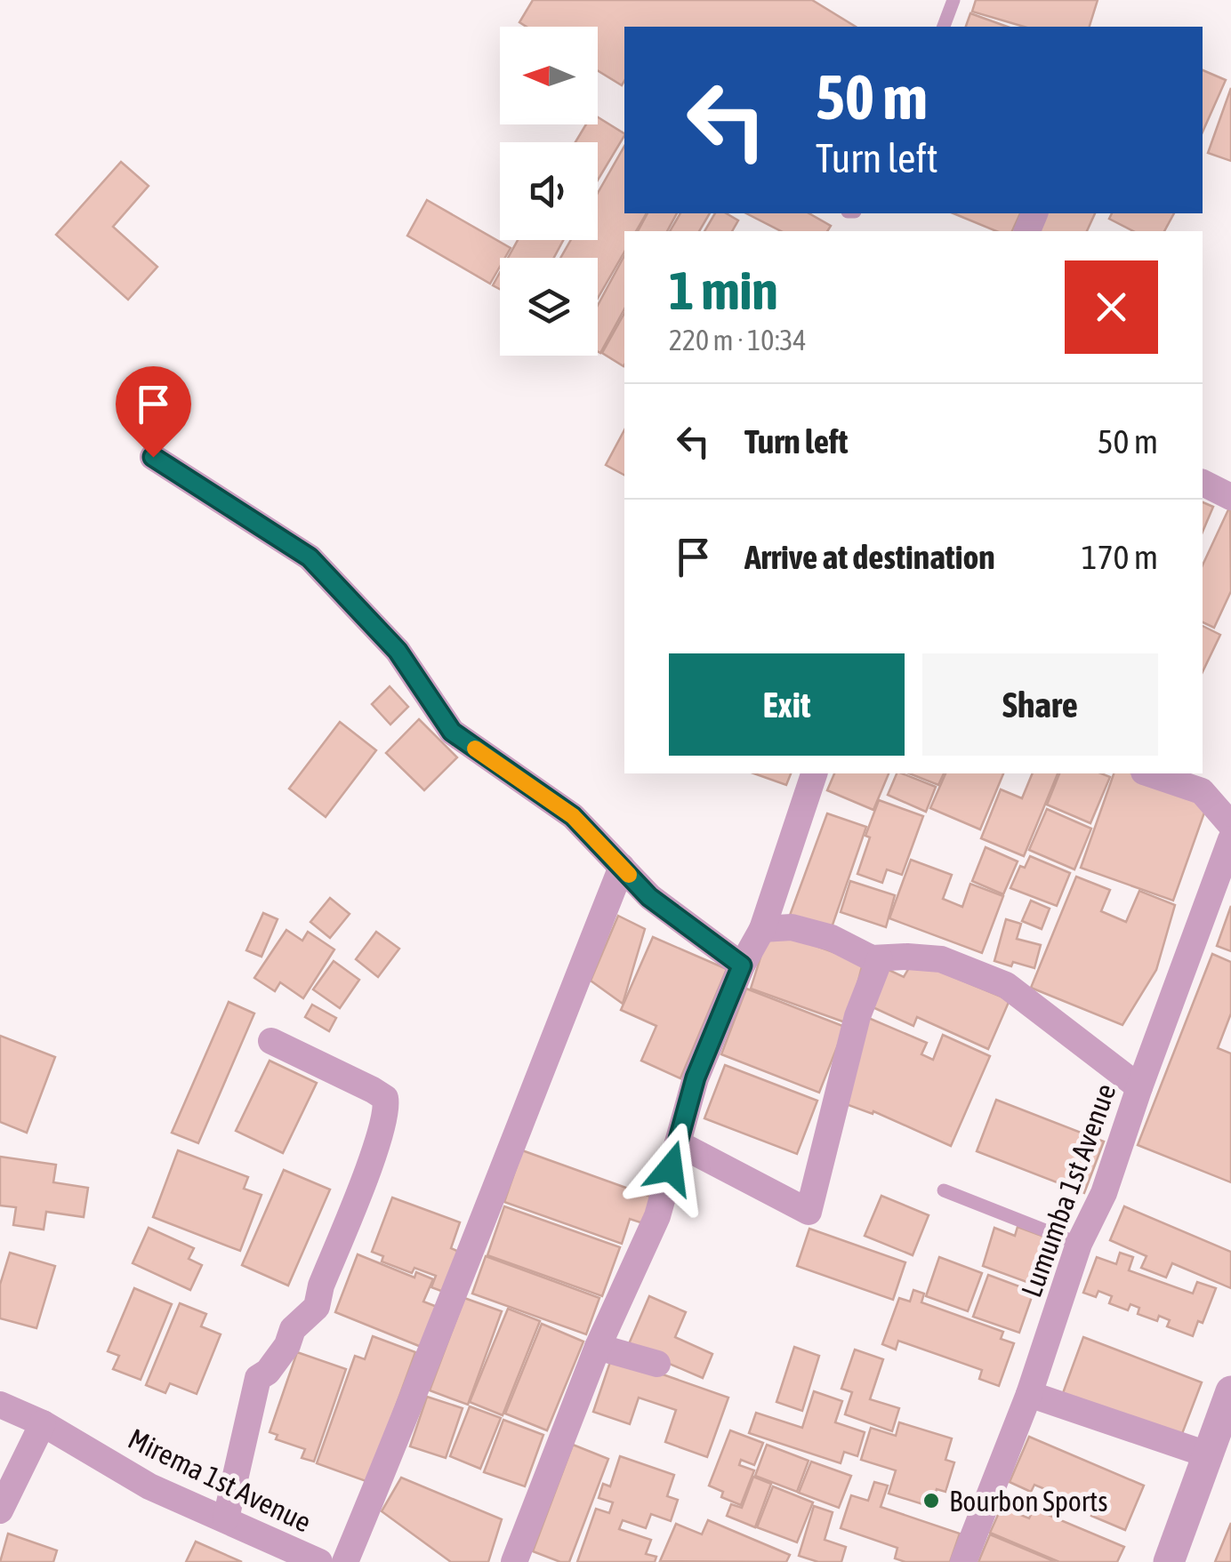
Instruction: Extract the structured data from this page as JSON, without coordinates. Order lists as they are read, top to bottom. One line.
{"streets":{"street":["Lumumba 1st Avenue","Mirema 1st Avenue"]},"places":["Bourbon Sports"],"north":"left","page":{"turn":["50 m","Turn left"],"heading":["1 min","220 m · 10:34"],"list":[{"name":"Turn left","value":"50 m"},{"name":"Arrive at destination","value":"170 m"}],"buttons":["Exit","Share"]}}
